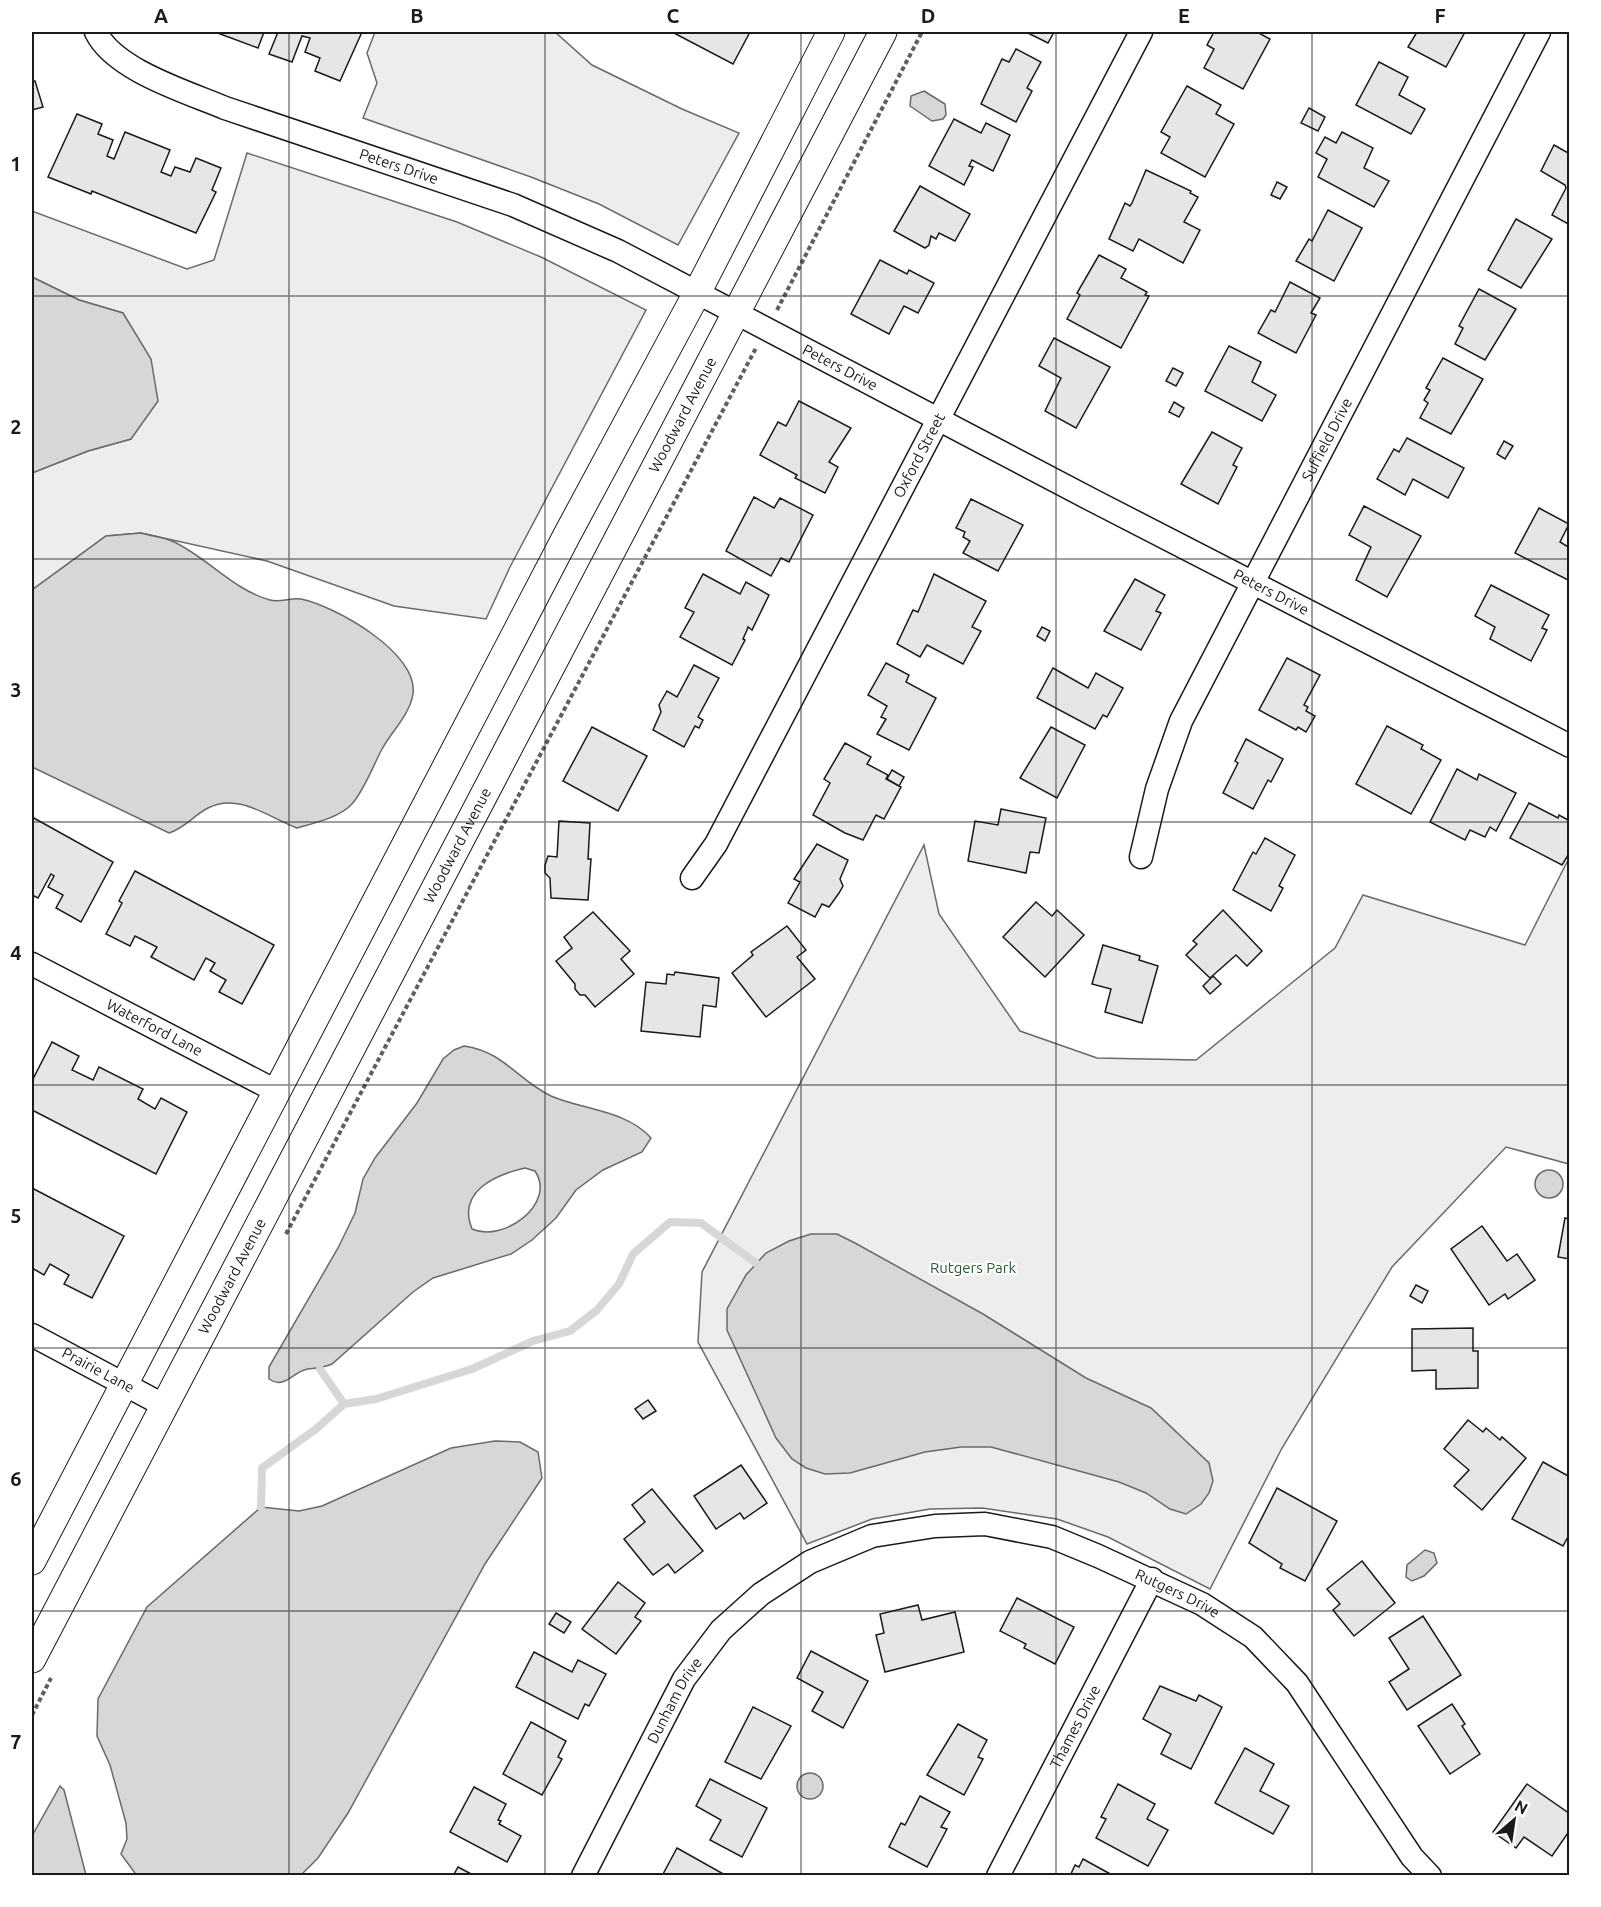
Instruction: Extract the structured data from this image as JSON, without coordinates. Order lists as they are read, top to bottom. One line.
{"streets":{"street":["Peters Drive","Woodward Avenue","Suffield Drive","Oxford Street","Waterford Lane","Prairie Lane","Rutgers Drive","Dunham Drive","Thames Drive"]},"crossings":[["Peters Drive","Woodward Avenue"],["Peters Drive","Suffield Drive"],["Peters Drive","Oxford Street"],["Woodward Avenue","Prairie Lane"],["Rutgers Drive","Dunham Drive"],["Rutgers Drive","Thames Drive"]],"parks":["Rutgers Park"],"north":"top right","grid":{"columns":["A","B","C","D","E","F"],"rows":["1","2","3","4","5","6","7"]}}
